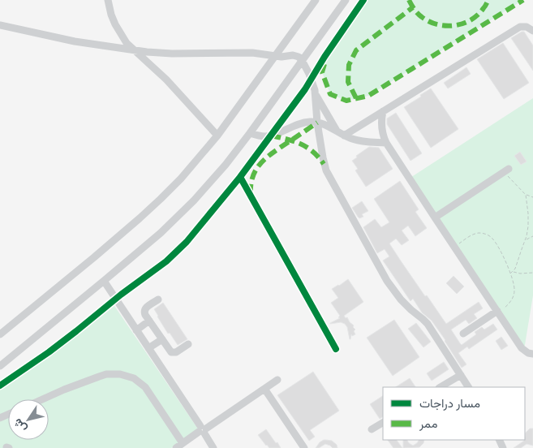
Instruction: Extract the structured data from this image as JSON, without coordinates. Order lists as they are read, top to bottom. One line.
{"legend":["مسار دراجات","ممر"],"north":"bottom left"}
